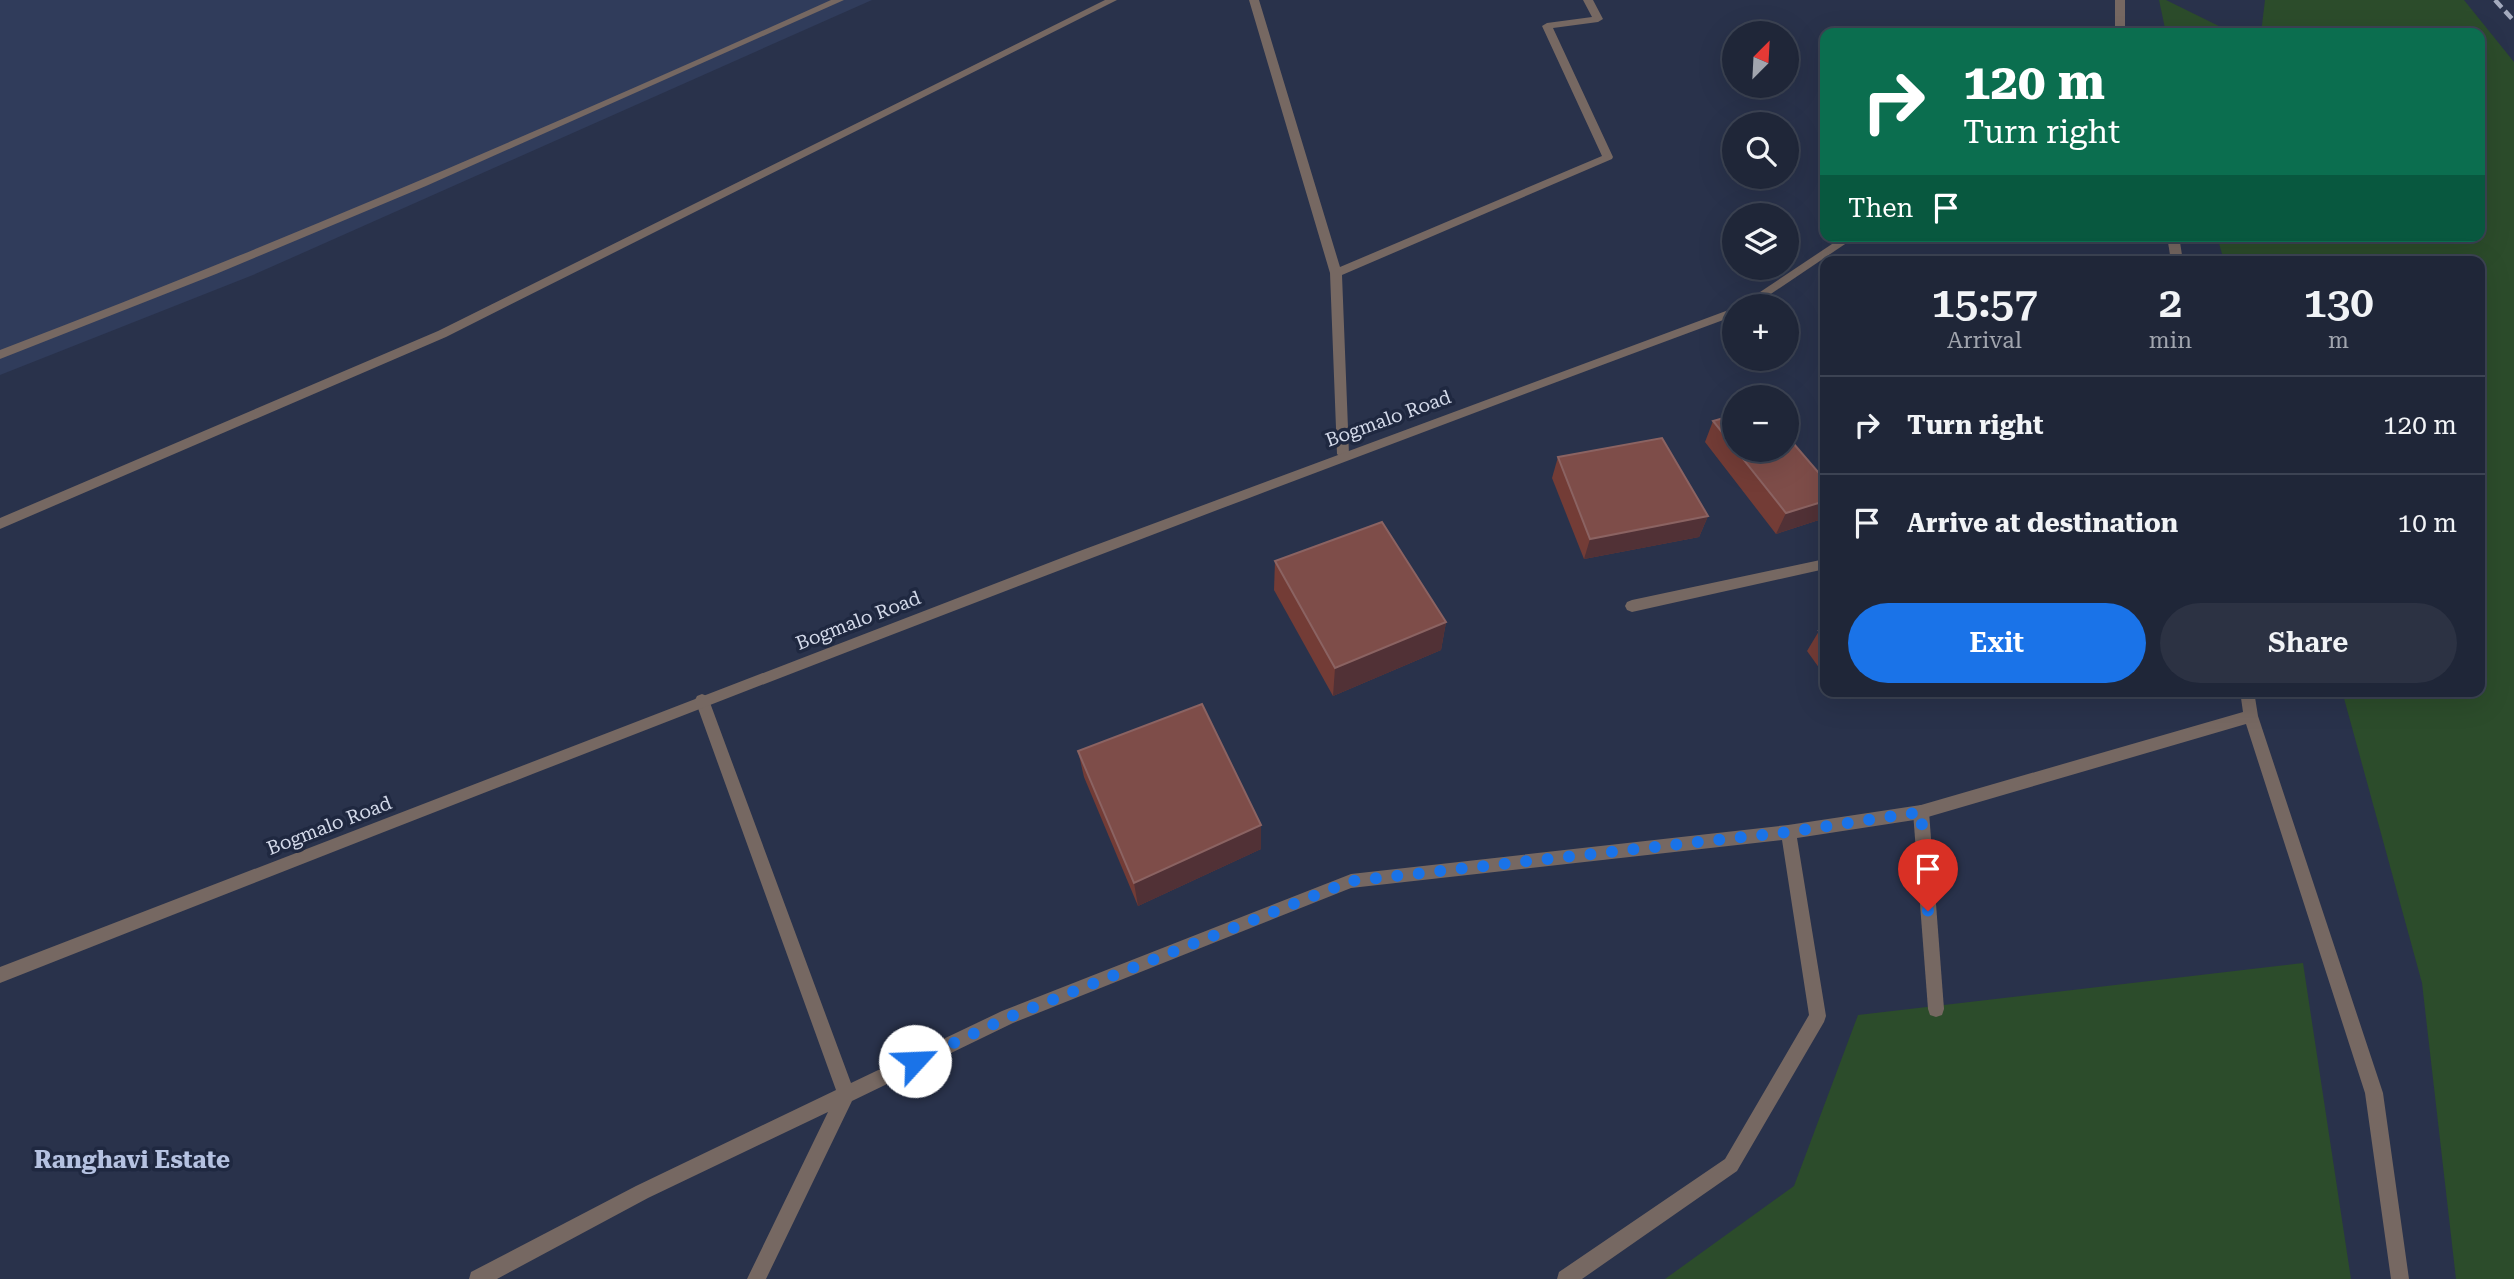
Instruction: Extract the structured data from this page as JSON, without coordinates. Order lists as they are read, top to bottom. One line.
{"streets":{"street":["Bogmalo Road"]},"districts":["Ranghavi Estate"],"north":"top right","page":{"map_buttons":["+","−"],"turn":["120 m","Turn right"],"then":"Then","eta":["15:57","Arrival","2","min","130","m"],"list":[{"name":"Turn right","value":"120 m"},{"name":"Arrive at destination","value":"10 m"}],"buttons":["Exit","Share"]}}
